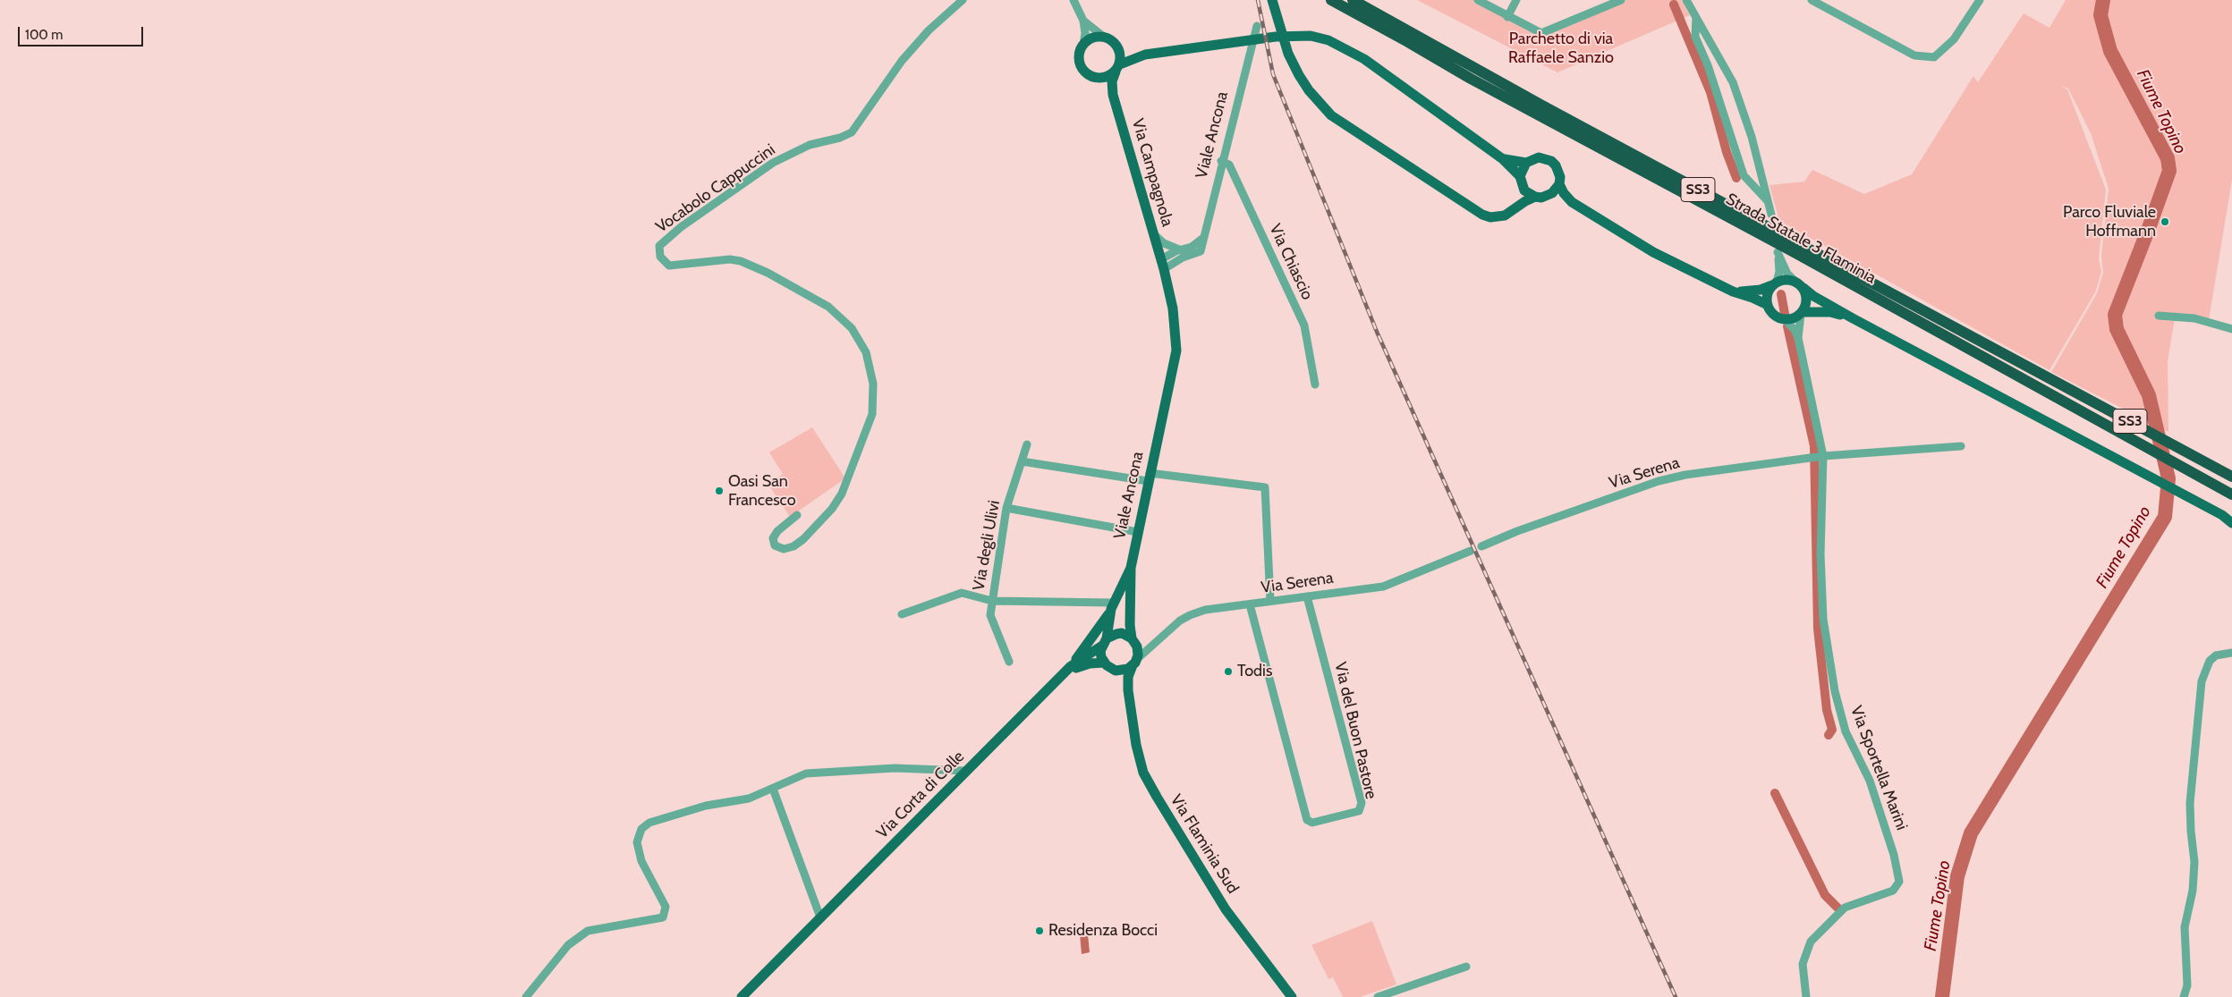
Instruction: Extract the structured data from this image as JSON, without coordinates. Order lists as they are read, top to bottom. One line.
{"streets":{"highway":["SS3","Strada Statale 3 Flaminia"],"main road":["Viale Ancona","Via Campagnola","Via Sportella Marini","Via Corta di Colle","Via Flaminia Sud"],"street":["Vocabolo Cappuccini","Via Chiascio","Via Serena","Via degli Ulivi","Via del Buon Pastore"]},"crossings":[["Viale Ancona","Via Campagnola"],["Viale Ancona","Via Chiascio"],["Viale Ancona","Via Serena"],["Viale Ancona","Via degli Ulivi"],["Viale Ancona","Via Corta di Colle"],["Viale Ancona","Via Flaminia Sud"],["Via Serena","Via del Buon Pastore"],["Via Serena","Via Sportella Marini"],["Via Serena","Via Corta di Colle"],["Via Serena","Via Flaminia Sud"],["Via Corta di Colle","Via Flaminia Sud"]],"water":["Fiume Topino"],"parks":["Parchetto di via Raffaele Sanzio"],"places":["Parco Fluviale Hoffmann","Oasi San Francesco","Todis","Residenza Bocci"],"scale_bar":"100 m"}
